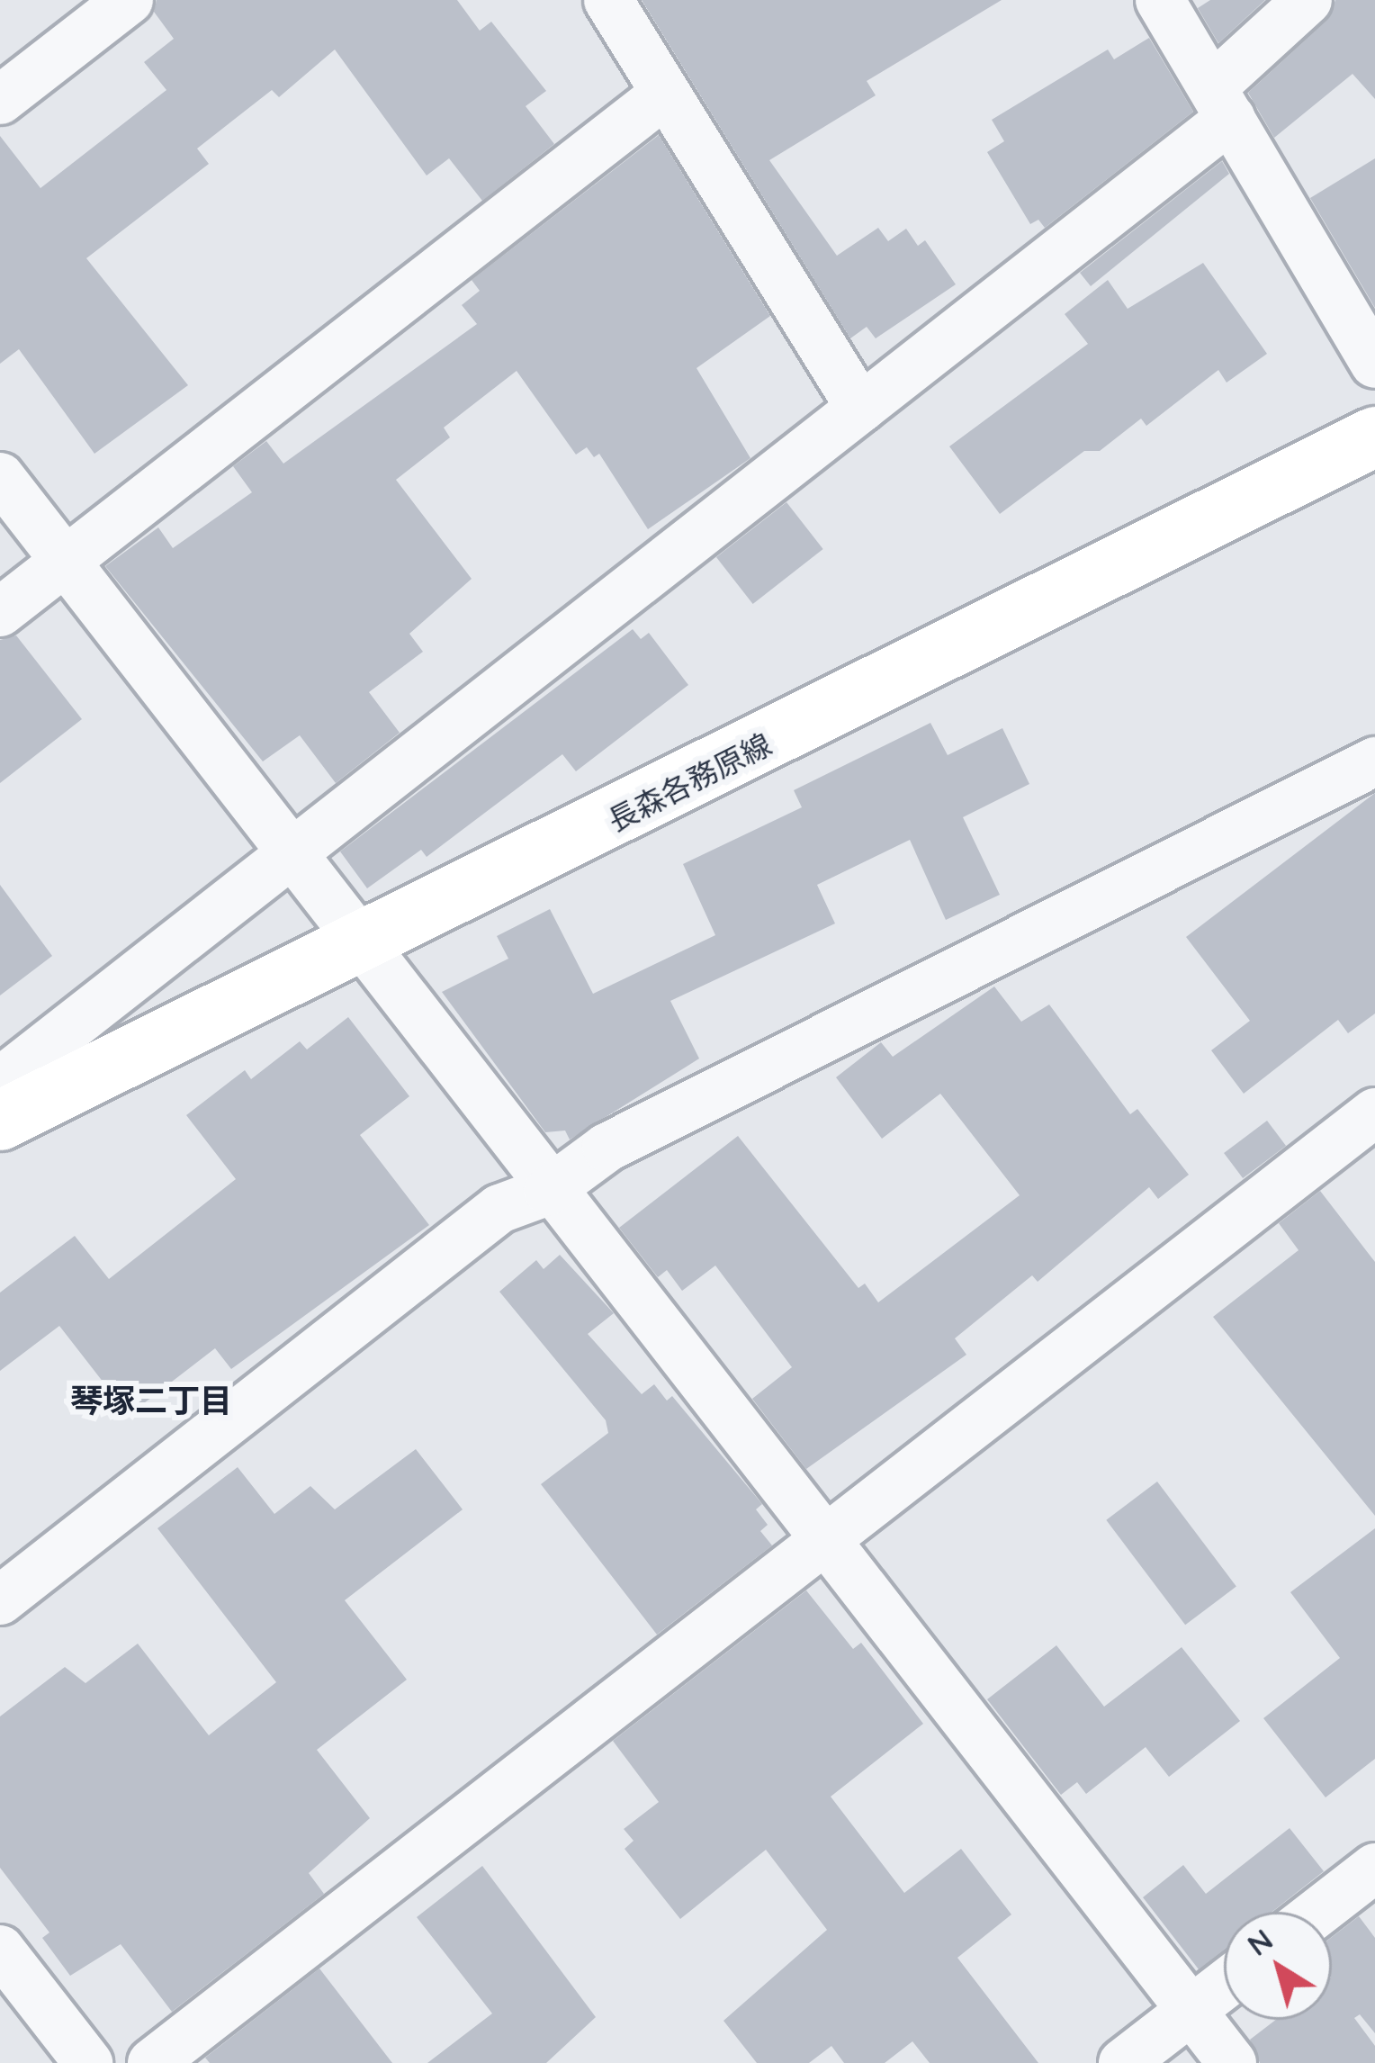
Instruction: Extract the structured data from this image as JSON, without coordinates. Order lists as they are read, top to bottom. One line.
{"streets":{"main road":["長森各務原線"]},"districts":["琴塚二丁目"],"north":"top left"}
